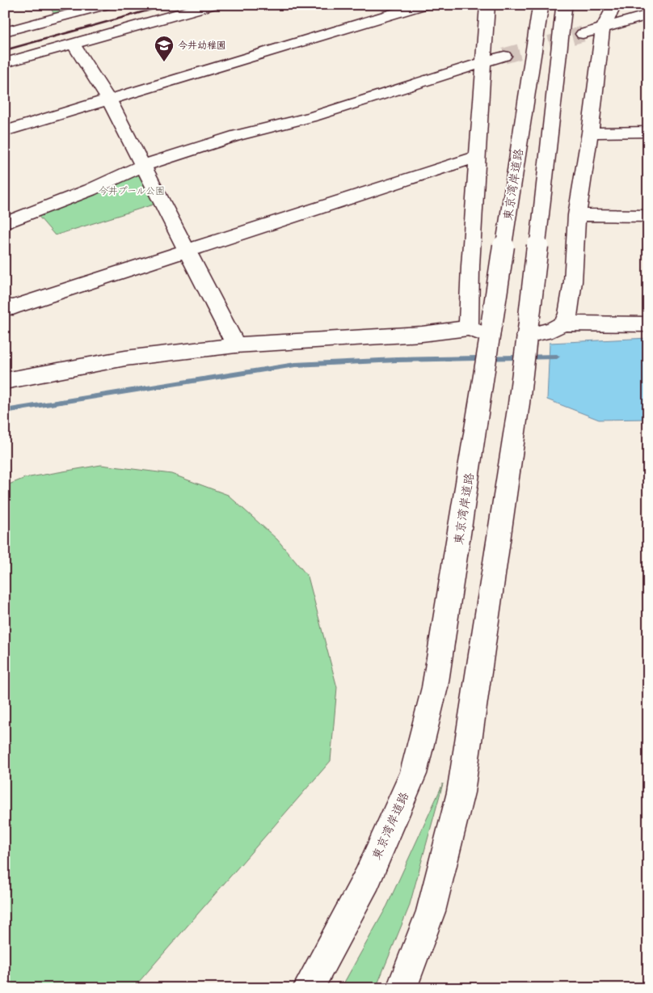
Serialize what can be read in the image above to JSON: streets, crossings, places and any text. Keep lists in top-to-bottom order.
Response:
{
  "streets": {
    "main road": ["東京湾岸道路"]
  },
  "parks": ["今井プール公園"],
  "places": {
    "school or university": ["今井幼稚園"]
  }
}
